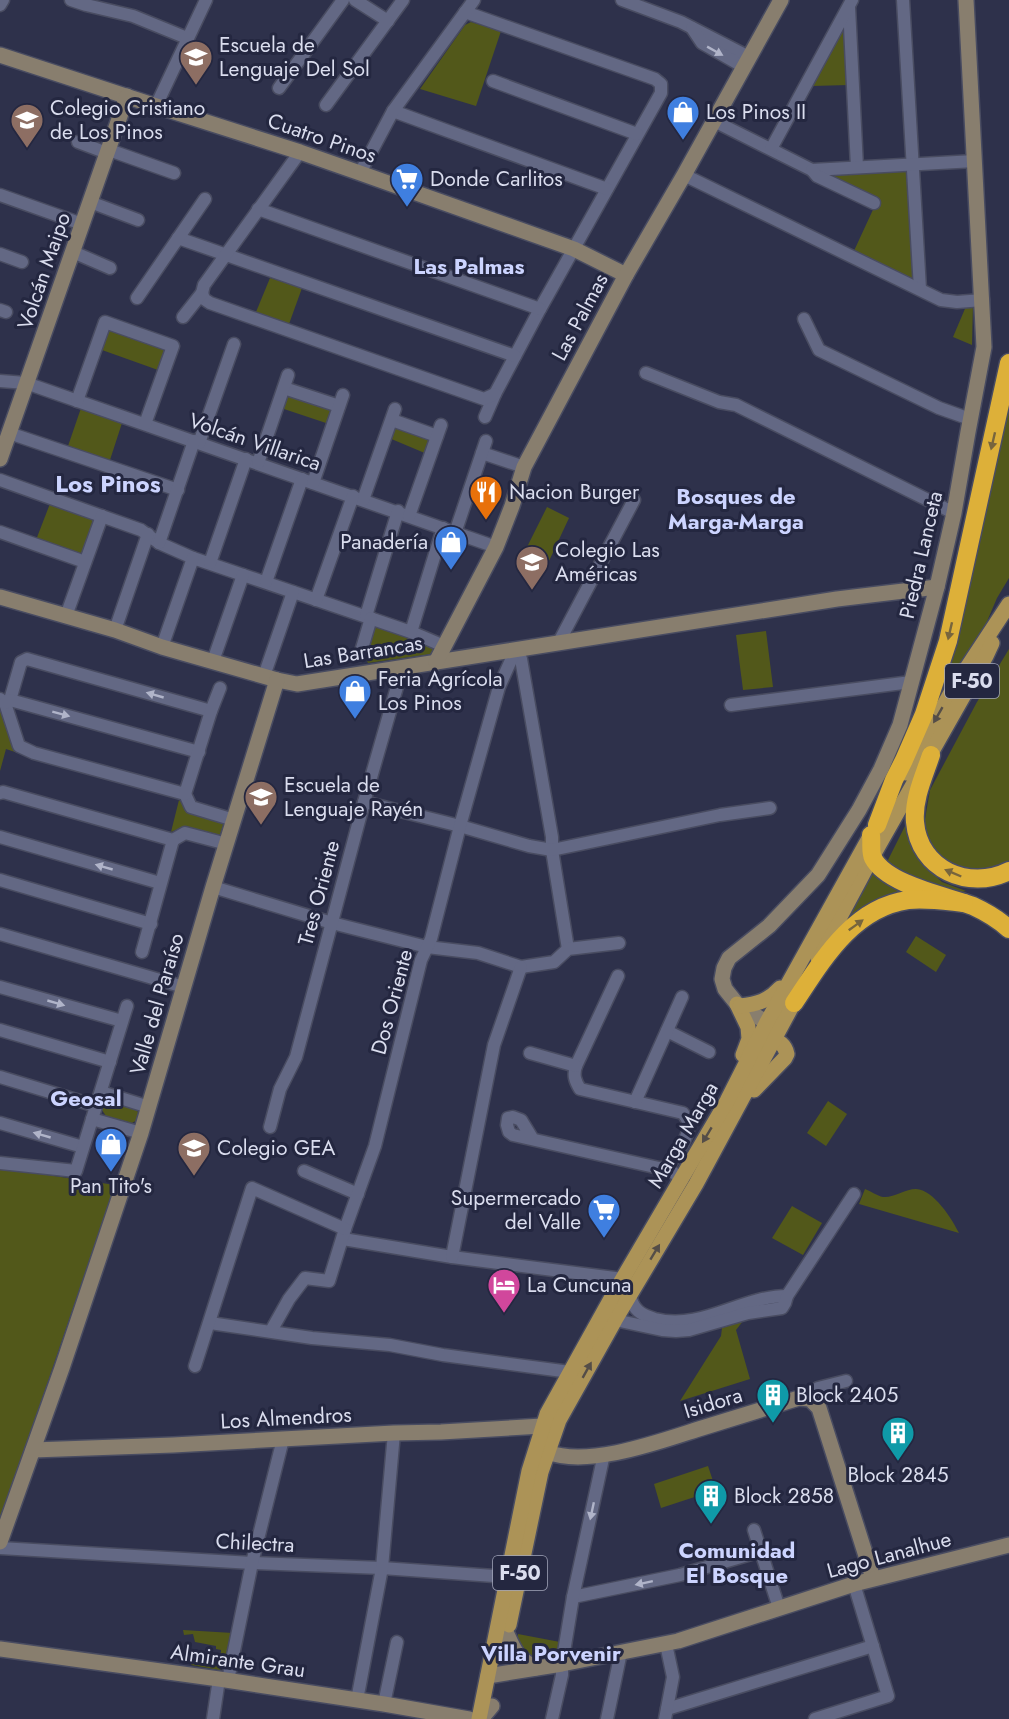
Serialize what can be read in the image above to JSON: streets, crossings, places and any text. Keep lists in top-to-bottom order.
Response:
{
  "streets": {
    "main road": ["F-50", "Marga Marga"],
    "street": [
      "Cuatro Pinos",
      "Volcán Maipo",
      "Las Palmas",
      "Volcán Villarica",
      "Piedra Lanceta",
      "Las Barrancas",
      "Tres Oriente",
      "Dos Oriente",
      "Valle del Paraíso",
      "Isidora",
      "Los Almendros",
      "Chilectra",
      "Lago Lanalhue",
      "Almirante Grau"
    ]
  },
  "crossings": [
    ["Cuatro Pinos", "Volcán Maipo"],
    ["Cuatro Pinos", "Las Palmas"],
    ["Volcán Maipo", "Volcán Villarica"],
    ["Las Palmas", "Volcán Villarica"],
    ["Las Palmas", "Las Barrancas"],
    ["Piedra Lanceta", "Las Barrancas"],
    ["Piedra Lanceta", "Marga Marga"],
    ["Las Barrancas", "Tres Oriente"],
    ["Las Barrancas", "Dos Oriente"],
    ["Las Barrancas", "Valle del Paraíso"],
    ["Valle del Paraíso", "Los Almendros"],
    ["Marga Marga", "Isidora"],
    ["Marga Marga", "Los Almendros"],
    ["Marga Marga", "Chilectra"],
    ["Marga Marga", "Lago Lanalhue"]
  ],
  "districts": [
    "Las Palmas",
    "Los Pinos",
    "Bosques de Marga-Marga",
    "Geosal",
    "Comunidad El Bosque",
    "Villa Porvenir"
  ],
  "places": {
    "school or university": [
      "Escuela de Lenguaje Del Sol",
      "Colegio Cristiano de Los Pinos",
      "Colegio Las Américas",
      "Escuela de Lenguaje Rayén",
      "Colegio GEA"
    ],
    "shop": [
      "Los Pinos II",
      "Panadería",
      "Feria Agrícola Los Pinos",
      "Pan Tito's"
    ],
    "supermarket": ["Donde Carlitos", "Supermercado del Valle"],
    "restaurant": ["Nacion Burger"],
    "hotel": ["La Cuncuna"],
    "building": ["Block 2405", "Block 2845", "Block 2858"]
  }
}
